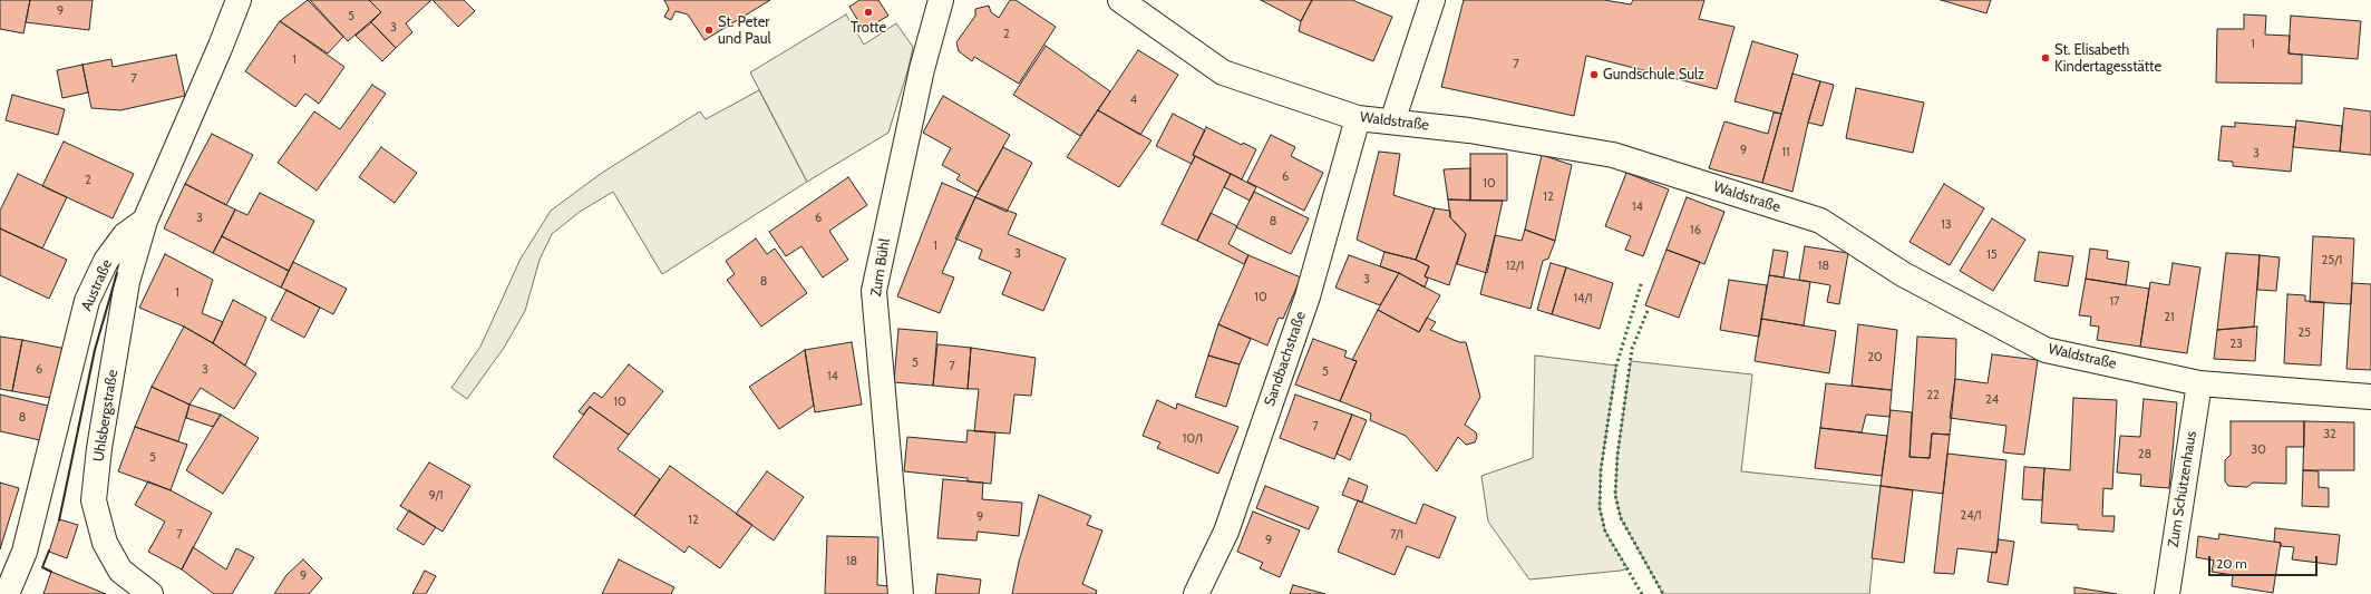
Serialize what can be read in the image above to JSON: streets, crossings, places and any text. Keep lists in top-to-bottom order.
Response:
{
  "streets": {
    "street": [
      "Waldstraße",
      "Zum Bühl",
      "Austraße",
      "Sandbachstraße",
      "Uhlsbergstraße",
      "Zum Schützenhaus"
    ]
  },
  "crossings": [
    ["Waldstraße", "Sandbachstraße"],
    ["Waldstraße", "Zum Schützenhaus"],
    ["Austraße", "Uhlsbergstraße"]
  ],
  "places": [
    "Trotte",
    "St. Peter und Paul",
    "St. Elisabeth Kindertagesstätte",
    "Gundschule Sulz"
  ],
  "house_numbers": [
    "9",
    "5",
    "3",
    "2",
    "1",
    "1",
    "7",
    "7",
    "4",
    "9",
    "11",
    "3",
    "6",
    "2",
    "10",
    "12",
    "14",
    "3",
    "6",
    "8",
    "13",
    "16",
    "1",
    "3",
    "15",
    "25/1",
    "12/1",
    "18",
    "3",
    "8",
    "1",
    "10",
    "14/1",
    "17",
    "21",
    "25",
    "23",
    "20",
    "5",
    "7",
    "6",
    "3",
    "5",
    "14",
    "22",
    "24",
    "10",
    "8",
    "7",
    "32",
    "10/1",
    "30",
    "28",
    "5",
    "9/1",
    "24/1",
    "9",
    "12",
    "7",
    "7/1",
    "9",
    "18",
    "9"
  ],
  "scale_bar": "20 m"
}
